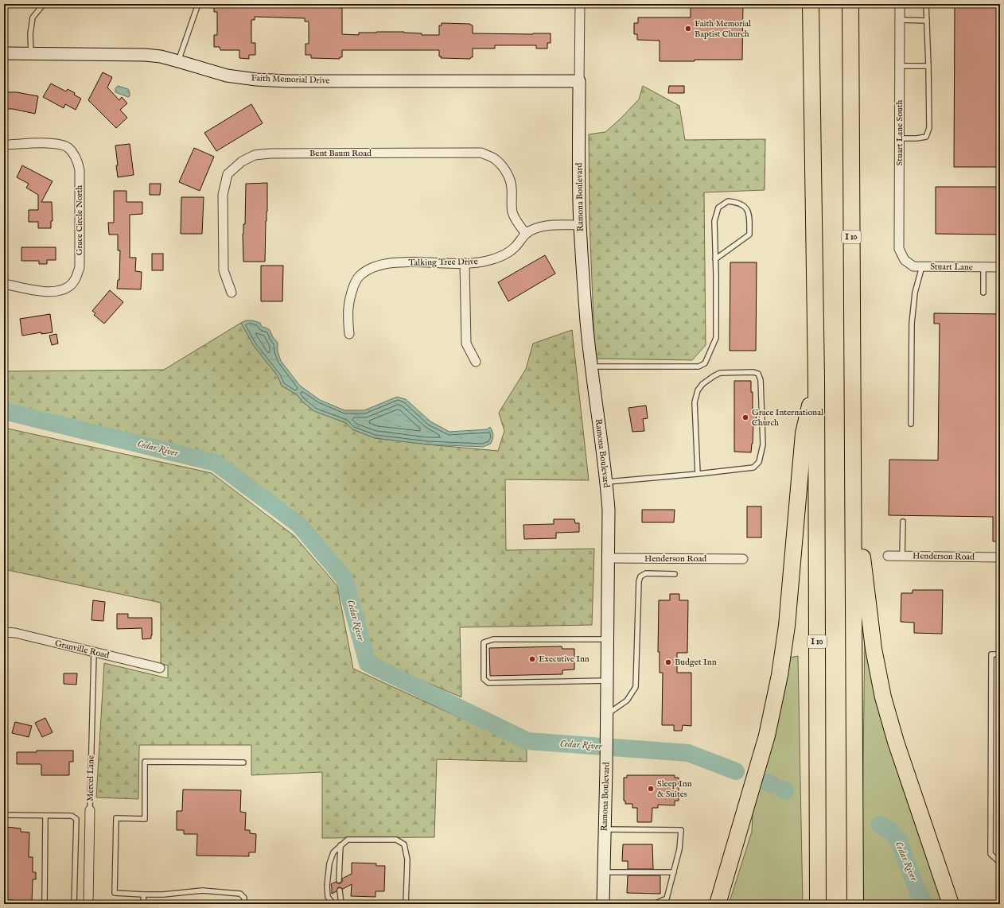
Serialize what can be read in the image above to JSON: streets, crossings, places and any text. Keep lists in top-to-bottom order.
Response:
{
  "streets": {
    "highway": ["I 10"],
    "street": [
      "Faith Memorial Drive",
      "Stuart Lane South",
      "Bent Baum Road",
      "Ramona Boulevard",
      "Grace Circle North",
      "Talking Tree Drive",
      "Stuart Lane",
      "Henderson Road",
      "Granville Road",
      "Mercel Lane"
    ]
  },
  "crossings": [
    ["Faith Memorial Drive", "Ramona Boulevard"],
    ["Stuart Lane South", "Stuart Lane"],
    ["Bent Baum Road", "Talking Tree Drive"],
    ["Ramona Boulevard", "Talking Tree Drive"],
    ["Ramona Boulevard", "Henderson Road"],
    ["Granville Road", "Mercel Lane"]
  ],
  "water": ["Cedar River"],
  "places": [
    "Faith Memorial Baptist Church",
    "Grace International Church",
    "Executive Inn",
    "Budget Inn",
    "Sleep Inn & Suites"
  ]
}
